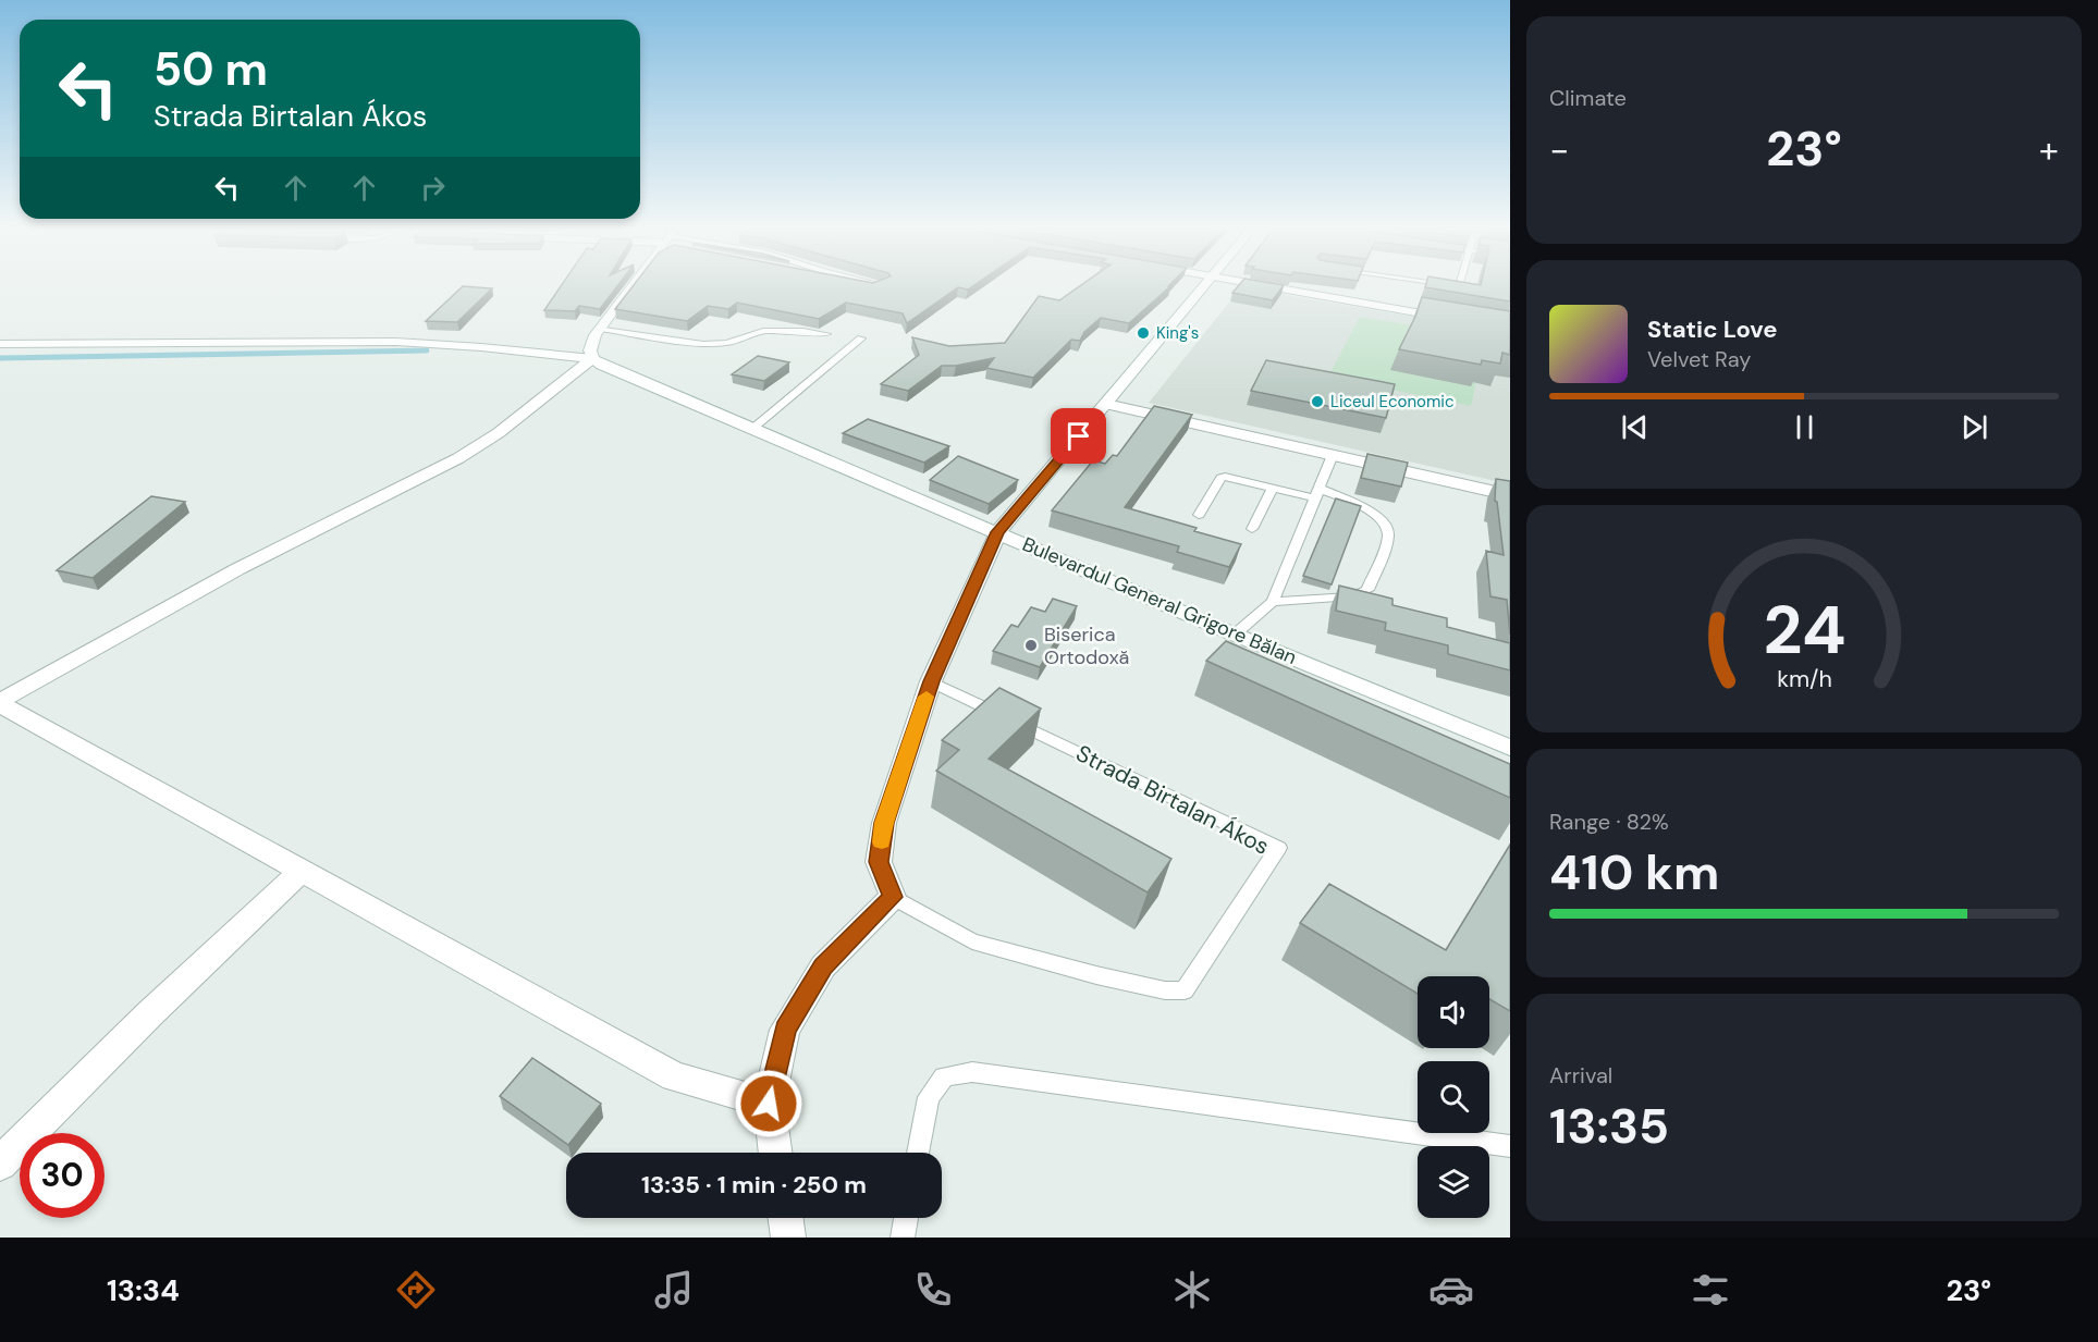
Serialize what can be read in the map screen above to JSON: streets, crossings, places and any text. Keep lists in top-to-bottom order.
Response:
{
  "streets": {
    "street": ["Bulevardul General Grigore Bălan"],
    "lane": ["Strada Birtalan Ákos"]
  },
  "places": ["King's", "Liceul Economic", "Biserica Ortodoxă"],
  "page": {
    "tile": [
      "Climate",
      ["Range · 82%", "410 km"],
      ["Arrival", "13:35"]
    ],
    "turn": ["50 m", "Strada Birtalan Ákos"],
    "heat": ["−", "23°", "+"],
    "song": ["Static Love", "Velvet Ray"],
    "limit": "30",
    "trip": "13:35 · 1 min · 250 m",
    "tabs": ["13:34", "23°"],
    "gauge": ["24", "km/h"]
  }
}
